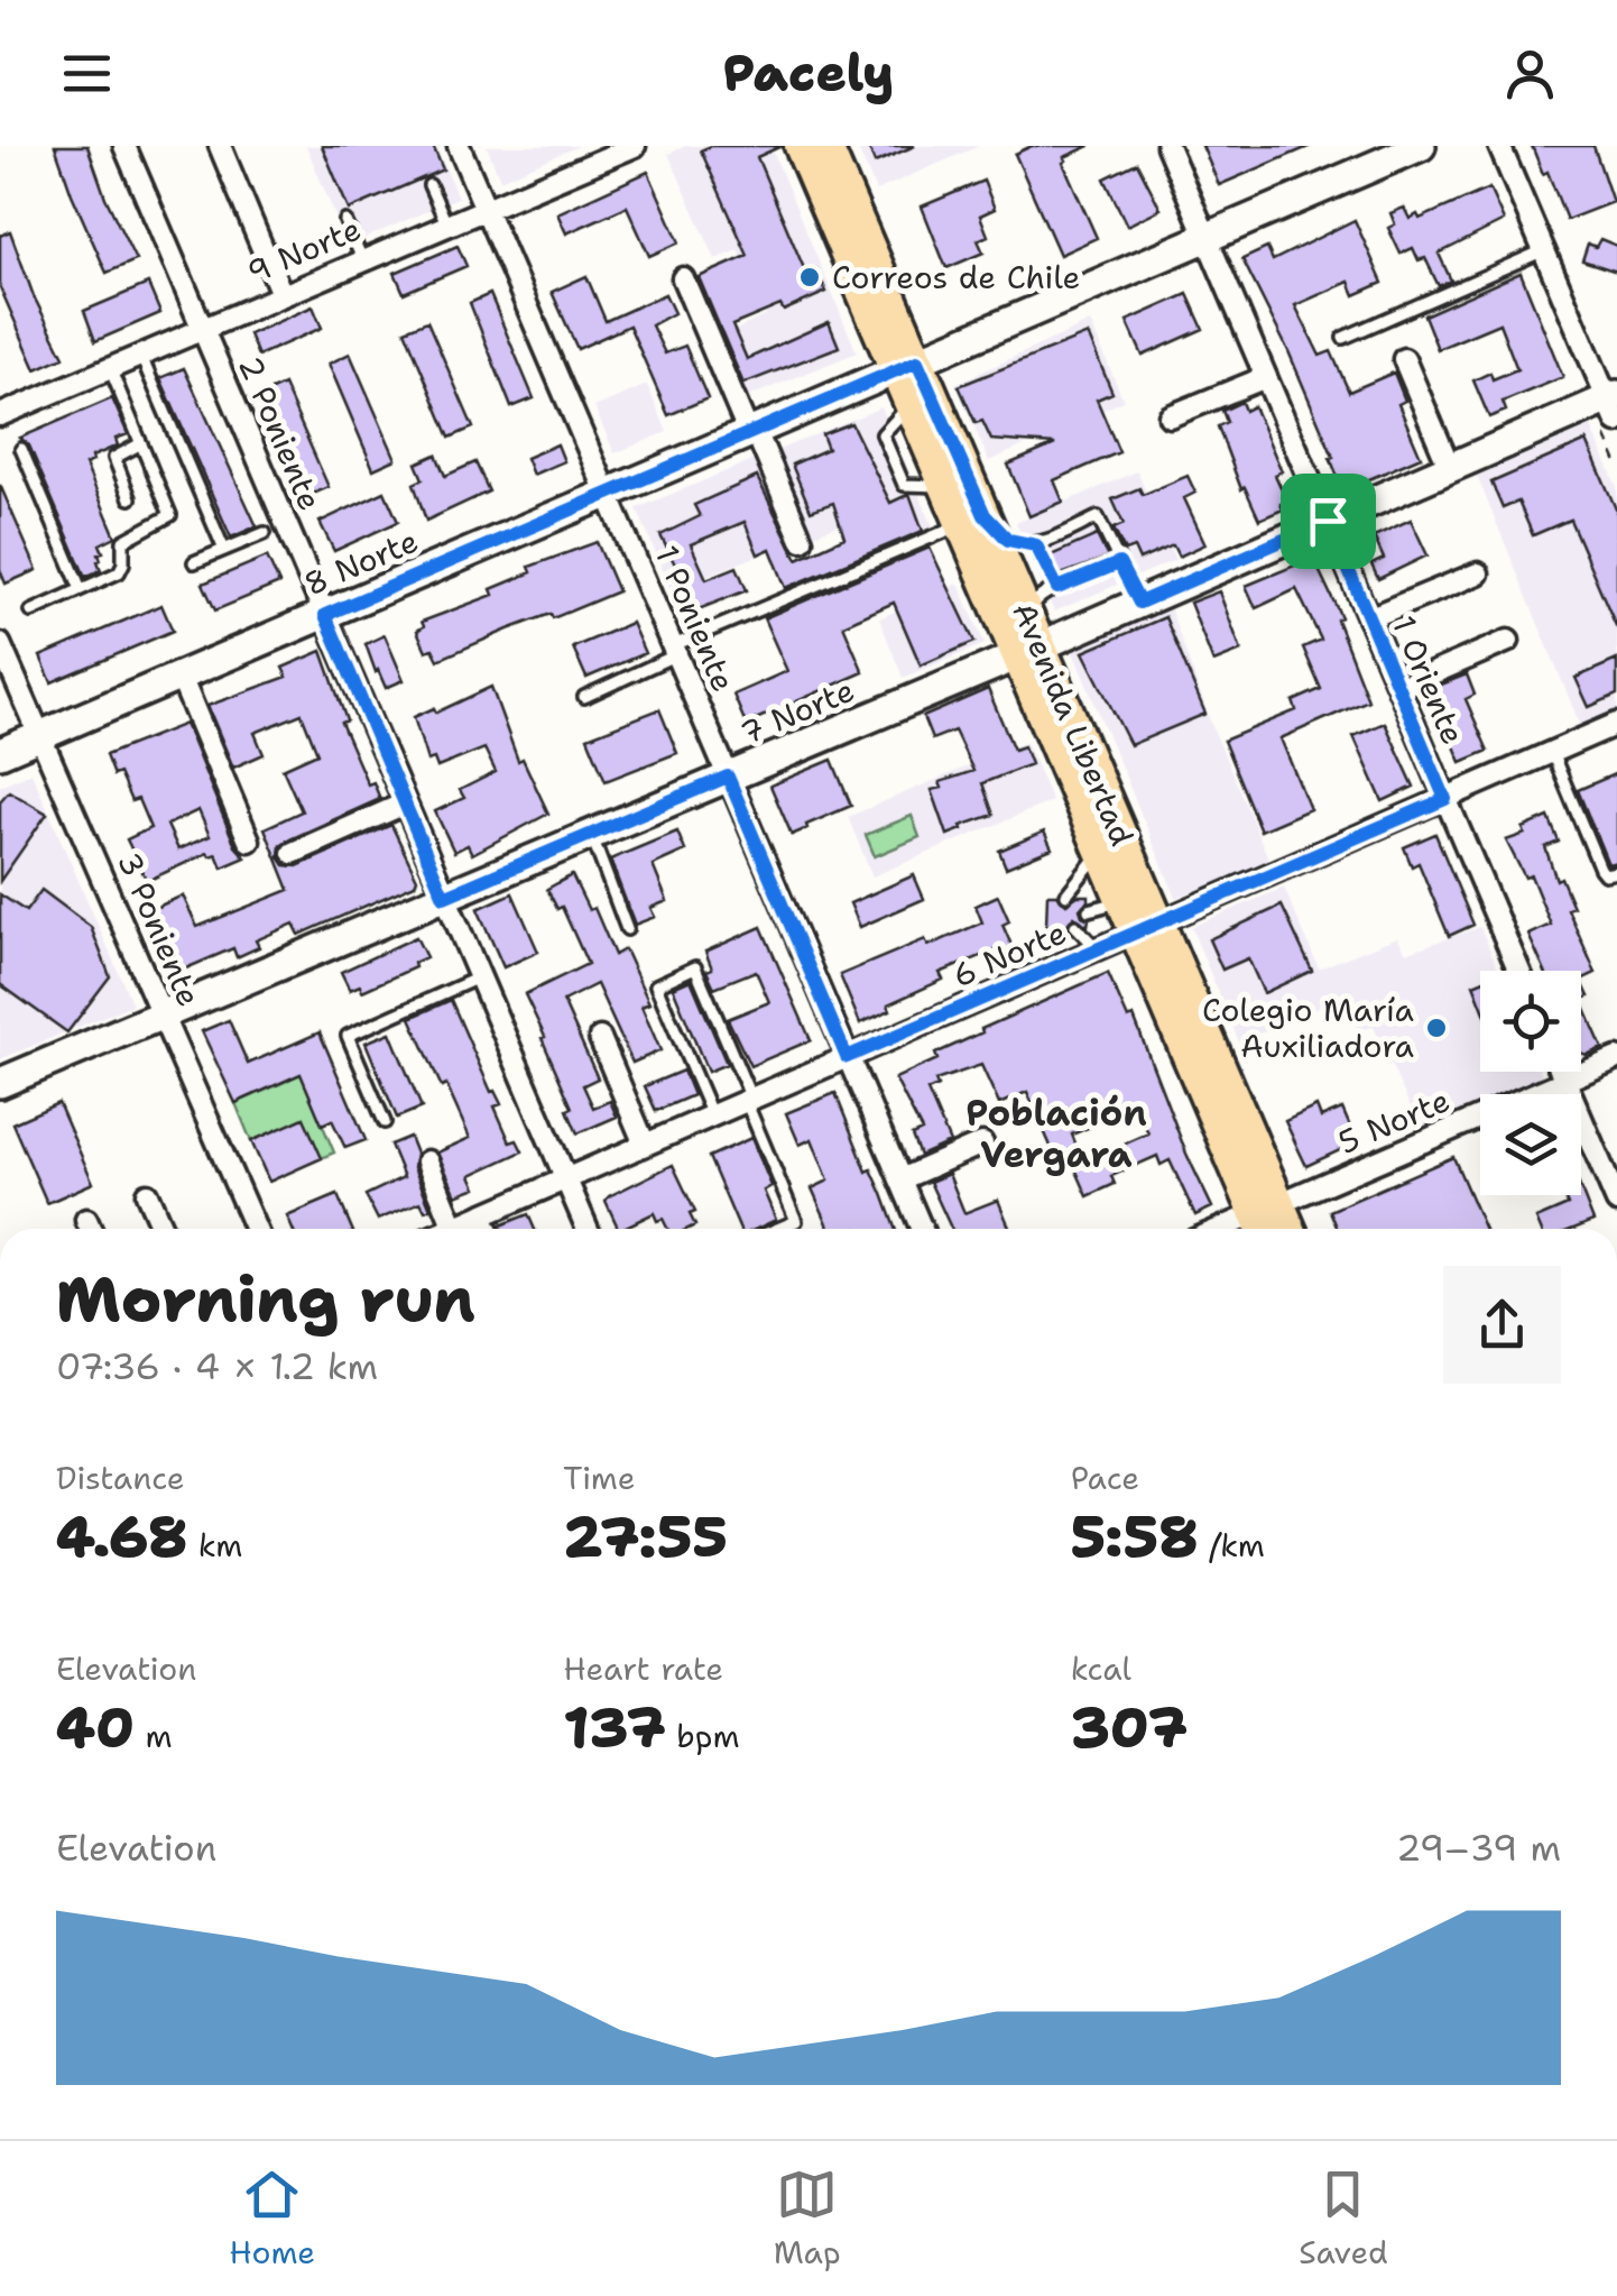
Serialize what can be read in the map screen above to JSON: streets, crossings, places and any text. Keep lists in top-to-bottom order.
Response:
{
  "streets": {
    "main road": ["Avenida Libertad"],
    "street": [
      "9 Norte",
      "2 Poniente",
      "8 Norte",
      "1 Poniente",
      "1 Oriente",
      "7 Norte",
      "3 Poniente",
      "6 Norte",
      "5 Norte"
    ]
  },
  "crossings": [
    ["9 Norte", "2 Poniente"],
    ["9 Norte", "1 Poniente"],
    ["2 Poniente", "8 Norte"],
    ["2 Poniente", "7 Norte"],
    ["2 Poniente", "6 Norte"],
    ["8 Norte", "1 Poniente"],
    ["8 Norte", "1 Oriente"],
    ["8 Norte", "Avenida Libertad"],
    ["8 Norte", "3 Poniente"],
    ["1 Poniente", "7 Norte"],
    ["1 Poniente", "6 Norte"],
    ["1 Oriente", "7 Norte"],
    ["1 Oriente", "6 Norte"],
    ["7 Norte", "Avenida Libertad"],
    ["7 Norte", "3 Poniente"],
    ["Avenida Libertad", "6 Norte"],
    ["Avenida Libertad", "5 Norte"]
  ],
  "districts": ["Población Vergara"],
  "places": ["Correos de Chile", "Colegio María Auxiliadora"],
  "page": {
    "header": "Pacely",
    "heading": ["Morning run", "07:36 · 4 × 1.2 km"],
    "stats": [
      ["Distance", "4.68 km"],
      ["Time", "27:55"],
      ["Pace", "5:58 /km"],
      ["Elevation", "40 m"],
      ["Heart rate", "137 bpm"],
      ["kcal", "307"]
    ],
    "chart": ["Elevation", "29–39 m"],
    "tabs": ["Home", "Map", "Saved"]
  }
}
